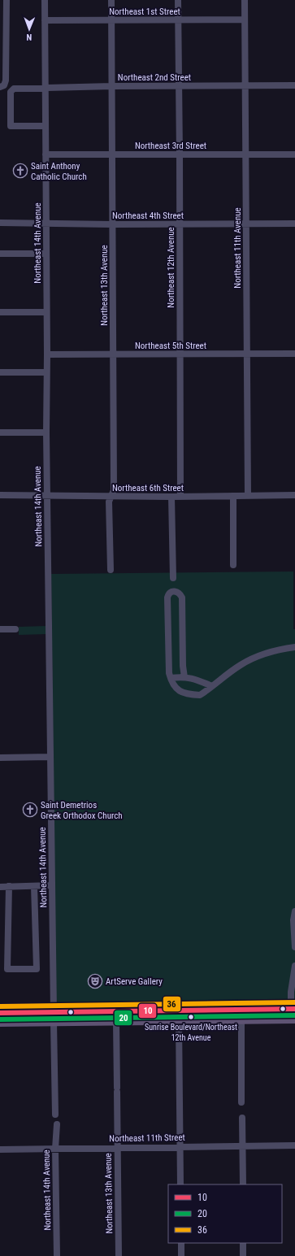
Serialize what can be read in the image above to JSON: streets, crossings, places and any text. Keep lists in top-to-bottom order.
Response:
{
  "streets": {
    "street": [
      "Northeast 1st Street",
      "Northeast 2nd Street",
      "Northeast 3rd Street",
      "Northeast 4th Street",
      "Northeast 14th Avenue",
      "Northeast 11th Avenue",
      "Northeast 12th Avenue",
      "Northeast 13th Avenue",
      "Northeast 5th Street",
      "Northeast 6th Street",
      "Northeast 11th Street"
    ]
  },
  "crossings": [
    ["Northeast 1st Street", "Northeast 14th Avenue"],
    ["Northeast 1st Street", "Northeast 11th Avenue"],
    ["Northeast 1st Street", "Northeast 12th Avenue"],
    ["Northeast 1st Street", "Northeast 13th Avenue"],
    ["Northeast 2nd Street", "Northeast 14th Avenue"],
    ["Northeast 2nd Street", "Northeast 11th Avenue"],
    ["Northeast 2nd Street", "Northeast 12th Avenue"],
    ["Northeast 2nd Street", "Northeast 13th Avenue"],
    ["Northeast 3rd Street", "Northeast 14th Avenue"],
    ["Northeast 3rd Street", "Northeast 11th Avenue"],
    ["Northeast 3rd Street", "Northeast 12th Avenue"],
    ["Northeast 3rd Street", "Northeast 13th Avenue"],
    ["Northeast 4th Street", "Northeast 14th Avenue"],
    ["Northeast 4th Street", "Northeast 11th Avenue"],
    ["Northeast 4th Street", "Northeast 12th Avenue"],
    ["Northeast 4th Street", "Northeast 13th Avenue"],
    ["Northeast 14th Avenue", "Northeast 5th Street"],
    ["Northeast 14th Avenue", "Northeast 6th Street"],
    ["Northeast 14th Avenue", "Northeast 11th Street"],
    ["Northeast 11th Avenue", "Northeast 5th Street"],
    ["Northeast 11th Avenue", "Northeast 6th Street"],
    ["Northeast 12th Avenue", "Northeast 5th Street"],
    ["Northeast 12th Avenue", "Northeast 6th Street"],
    ["Northeast 13th Avenue", "Northeast 5th Street"],
    ["Northeast 13th Avenue", "Northeast 6th Street"],
    ["Northeast 13th Avenue", "Northeast 11th Street"]
  ],
  "places": {
    "church": ["Saint Anthony Catholic Church", "Saint Demetrios Greek Orthodox Church"],
    "theatre": ["ArtServe Gallery"],
    "other": ["Sunrise Boulevard/Northeast 12th Avenue"]
  },
  "lines": ["transit line 36", "transit line 10", "transit line 20"],
  "legend": ["10", "20", "36"],
  "north": "bottom"
}
